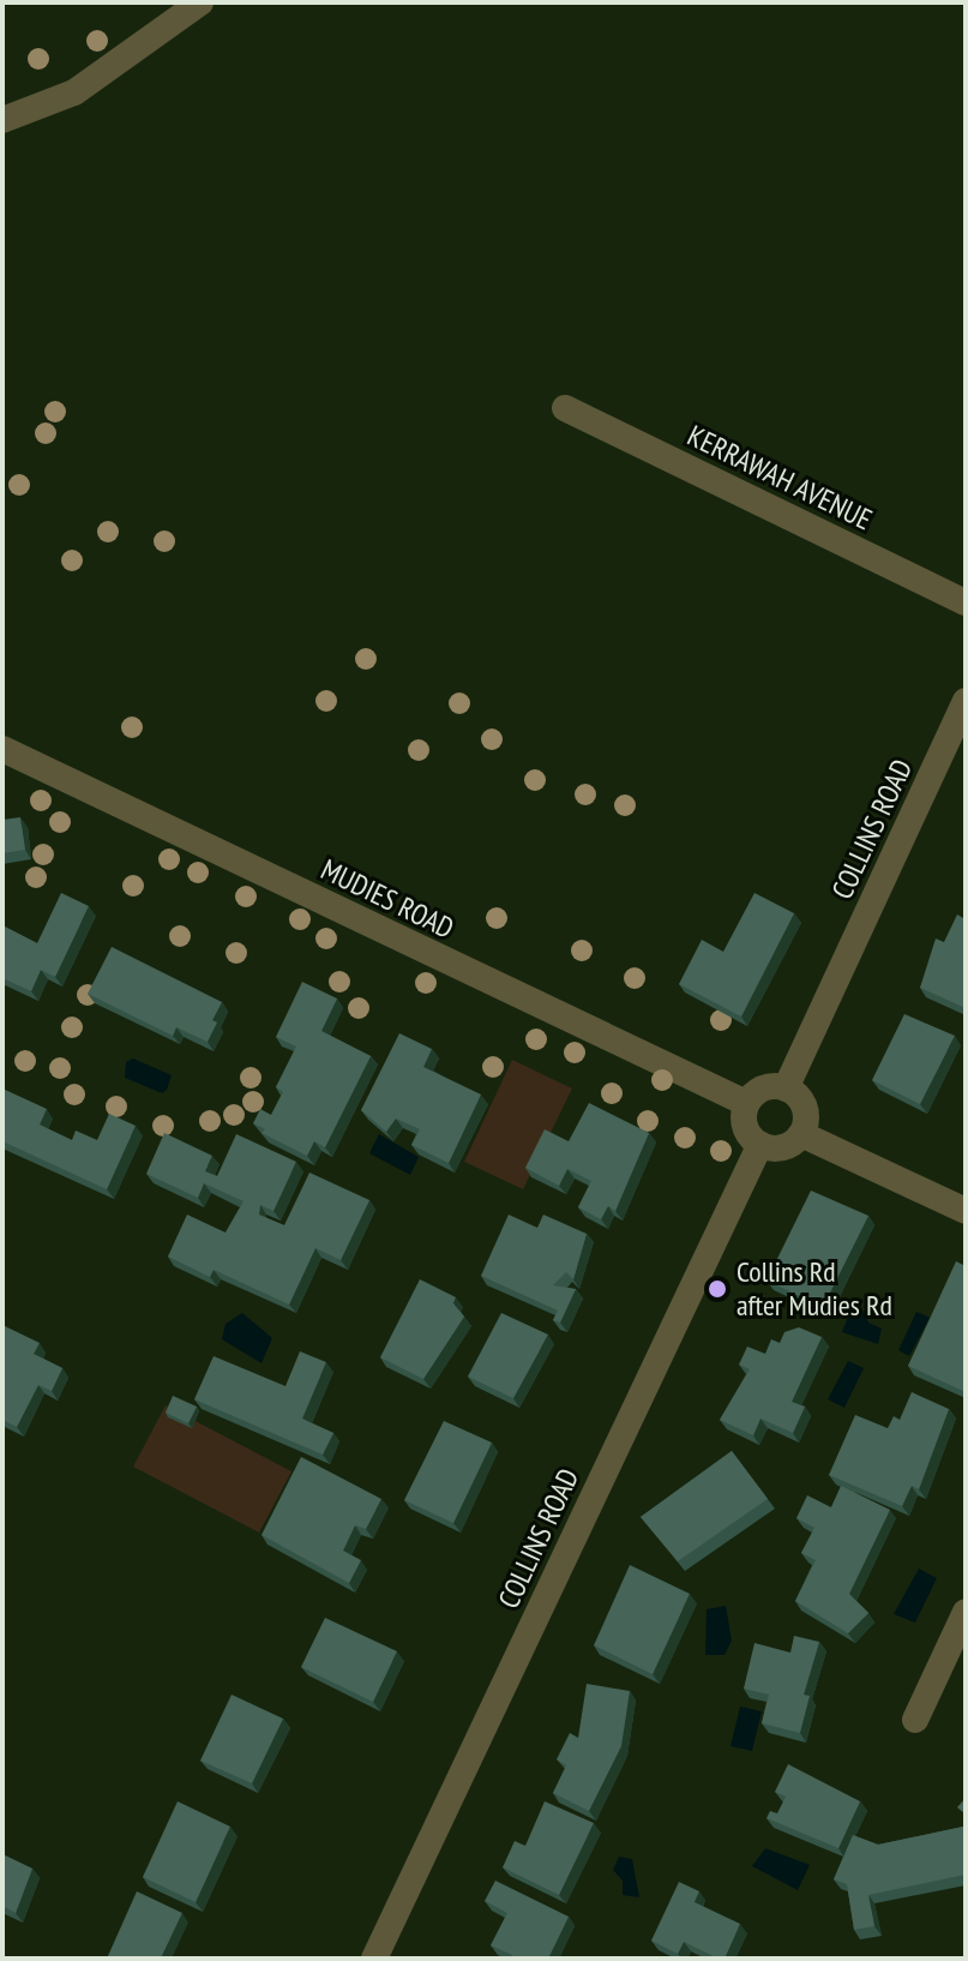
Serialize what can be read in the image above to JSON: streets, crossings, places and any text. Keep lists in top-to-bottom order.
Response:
{
  "streets": {
    "street": ["KERRAWAH AVENUE", "COLLINS ROAD", "MUDIES ROAD"]
  },
  "crossings": [
    ["COLLINS ROAD", "MUDIES ROAD"]
  ],
  "places": ["Collins Rd after Mudies Rd"]
}
